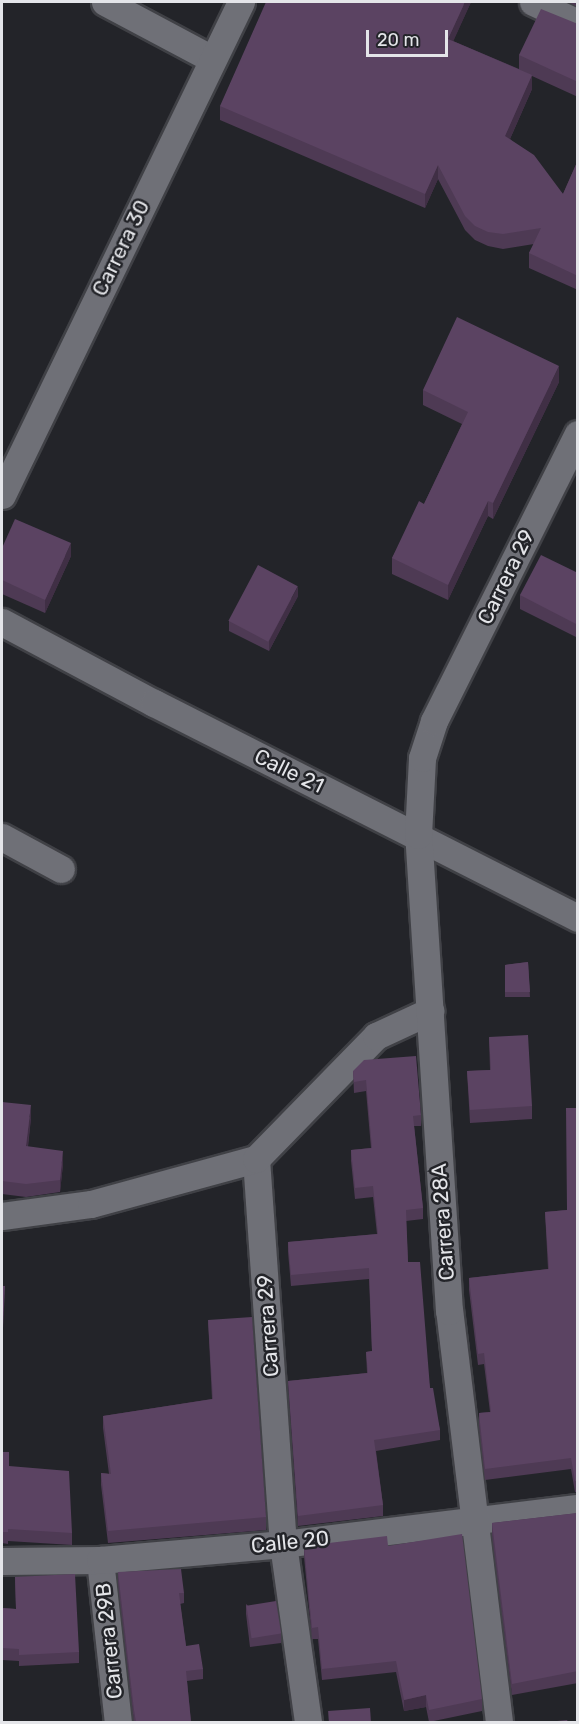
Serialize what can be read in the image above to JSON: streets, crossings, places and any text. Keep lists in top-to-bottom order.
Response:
{
  "streets": {
    "street": [
      "Carrera 30",
      "Carrera 29",
      "Calle 21",
      "Carrera 28A",
      "Calle 20",
      "Carrera 29B"
    ]
  },
  "crossings": [
    ["Carrera 29", "Carrera 28A"],
    ["Carrera 29", "Calle 20"],
    ["Calle 21", "Carrera 28A"],
    ["Carrera 28A", "Calle 20"],
    ["Calle 20", "Carrera 29B"]
  ],
  "scale_bar": "20 m"
}
